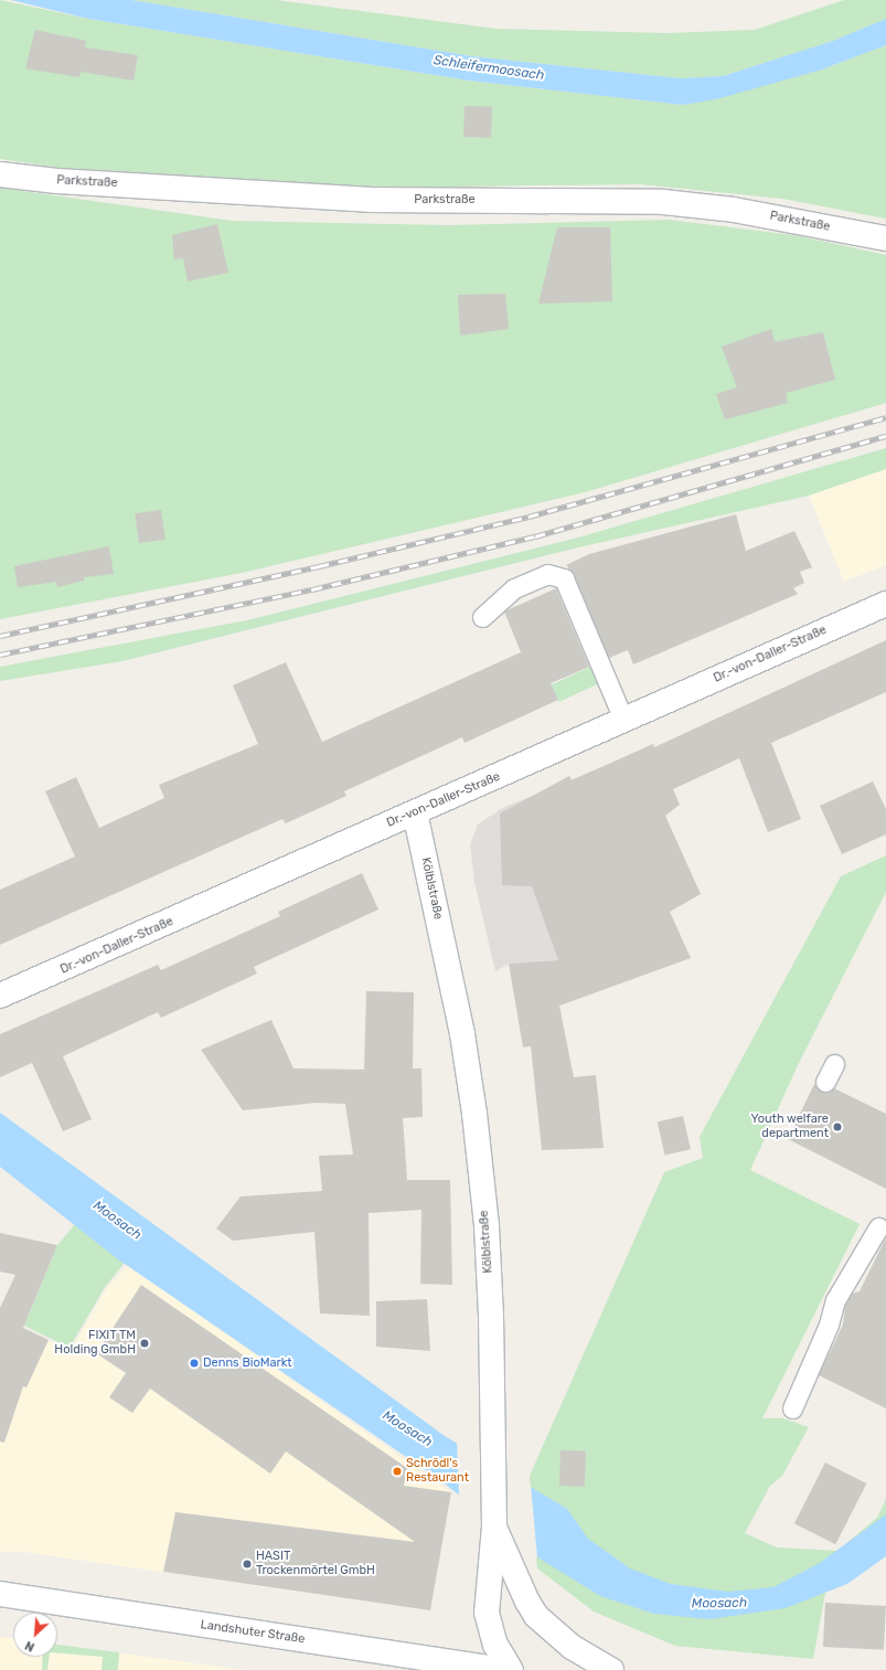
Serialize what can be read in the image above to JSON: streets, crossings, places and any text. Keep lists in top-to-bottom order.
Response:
{
  "streets": {
    "main road": [
      "Parkstraße",
      "Dr.-von-Daller-Straße",
      "Kölblstraße",
      "Landshuter Straße"
    ]
  },
  "crossings": [
    ["Dr.-von-Daller-Straße", "Kölblstraße"]
  ],
  "water": ["Schleifermoosach", "Moosach"],
  "places": [
    "Youth welfare department",
    "FIXIT TM Holding GmbH",
    "Denns BioMarkt",
    "Schrödl's Restaurant",
    "HASIT Trockenmörtel GmbH"
  ],
  "north": "bottom left"
}
